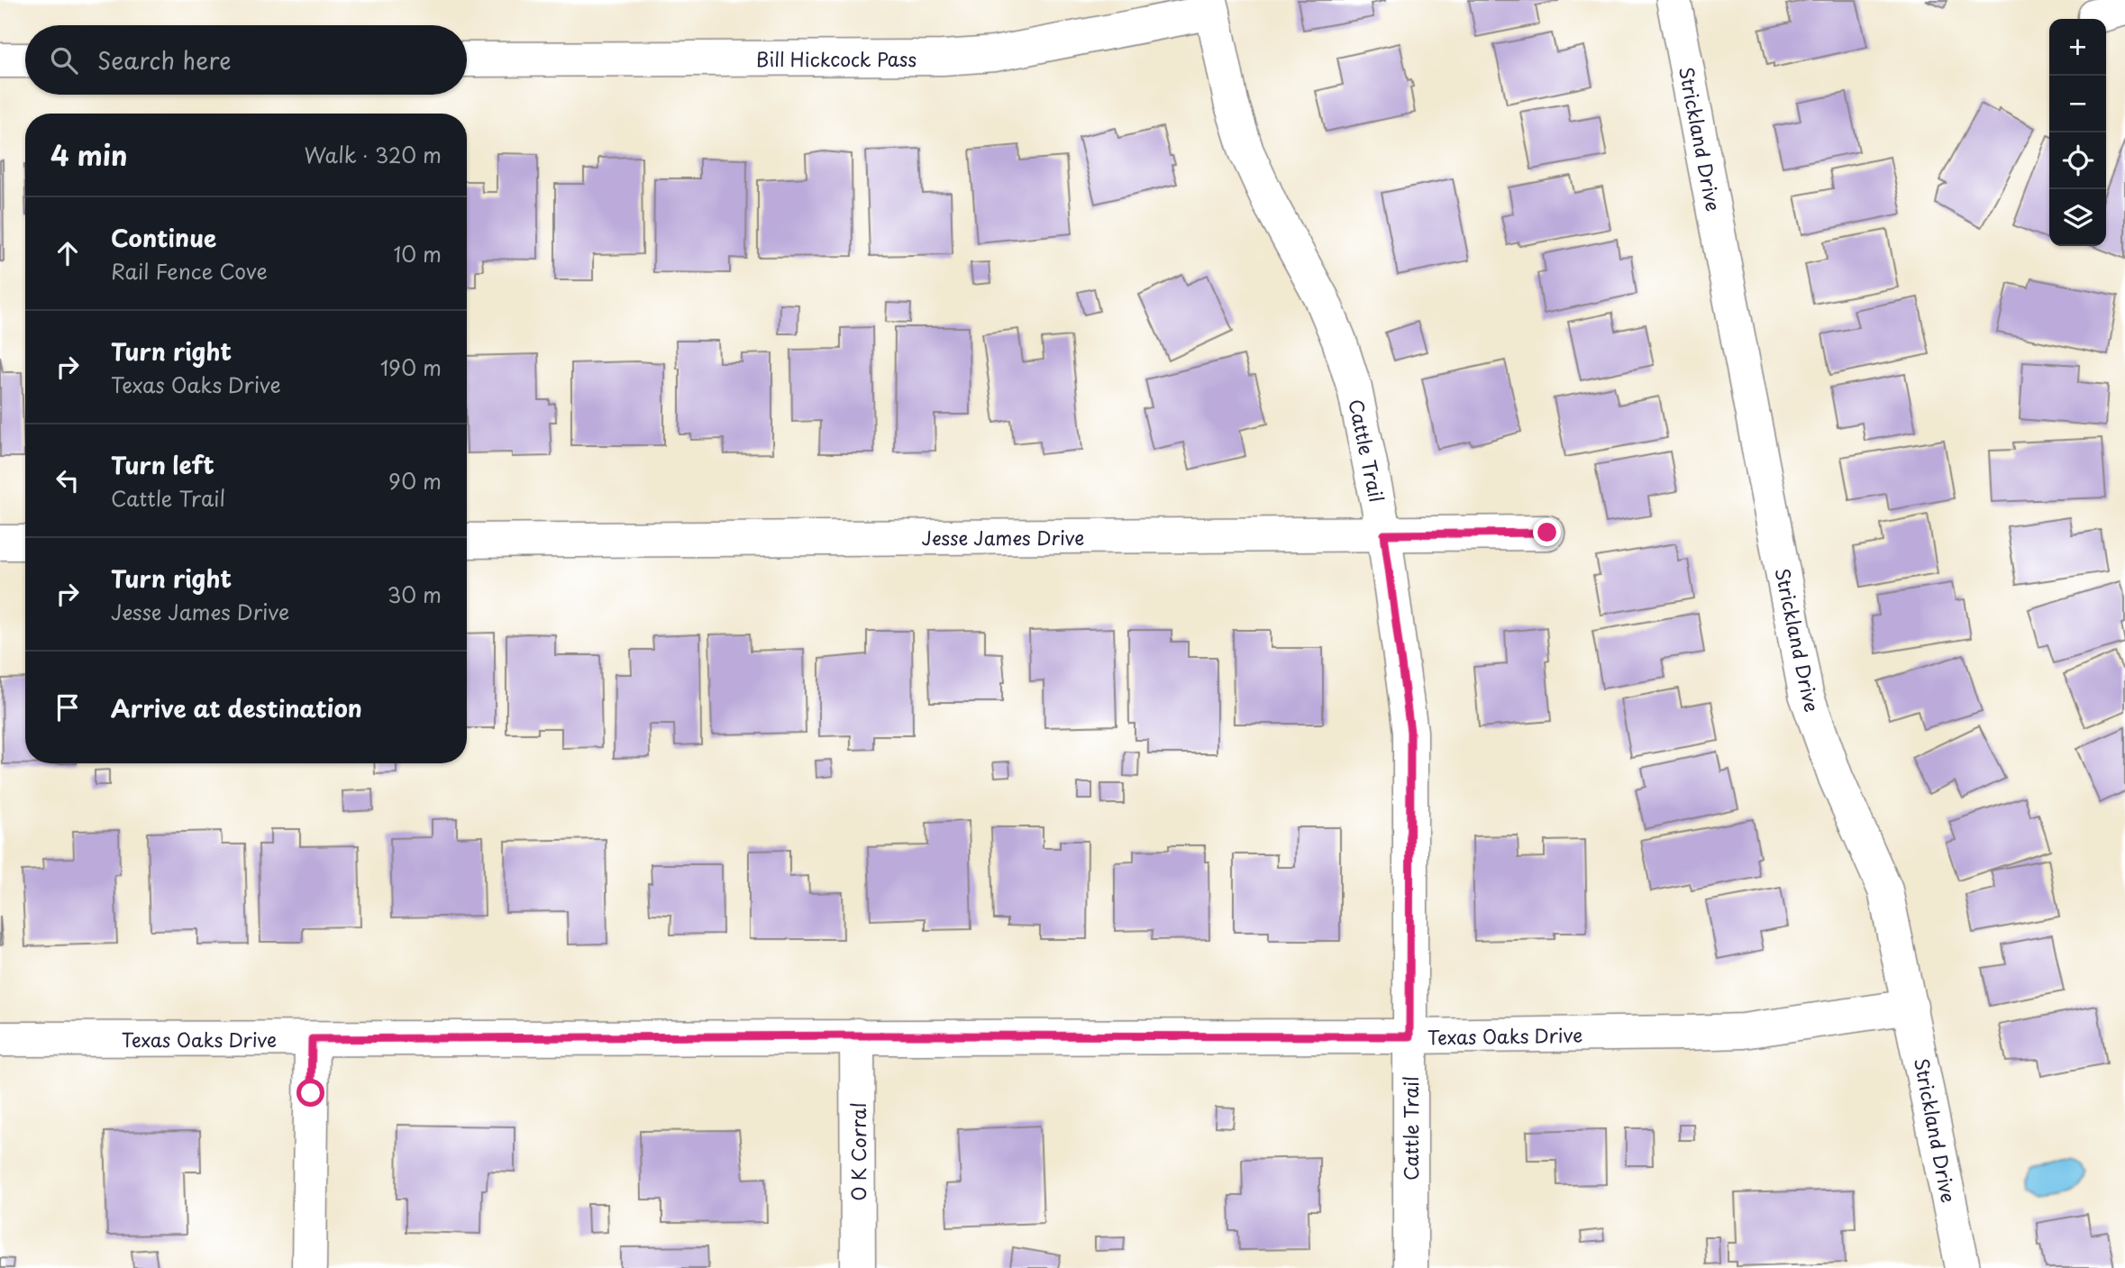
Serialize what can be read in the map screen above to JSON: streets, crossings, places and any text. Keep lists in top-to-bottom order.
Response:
{
  "streets": {
    "street": [
      "Bill Hickcock Pass",
      "Strickland Drive",
      "Cattle Trail",
      "Jesse James Drive",
      "Texas Oaks Drive",
      "O K Corral"
    ]
  },
  "crossings": [
    ["Bill Hickcock Pass", "Cattle Trail"],
    ["Strickland Drive", "Texas Oaks Drive"],
    ["Cattle Trail", "Jesse James Drive"],
    ["Cattle Trail", "Texas Oaks Drive"],
    ["Texas Oaks Drive", "O K Corral"]
  ],
  "page": {
    "map_buttons": ["+", "−"],
    "search": "Search here",
    "heading": ["4 min", "Walk · 320 m"],
    "list": [
      ["Continue", "Rail Fence Cove", "10 m"],
      ["Turn right", "Texas Oaks Drive", "190 m"],
      ["Turn left", "Cattle Trail", "90 m"],
      ["Turn right", "Jesse James Drive", "30 m"],
      "Arrive at destination"
    ]
  }
}
